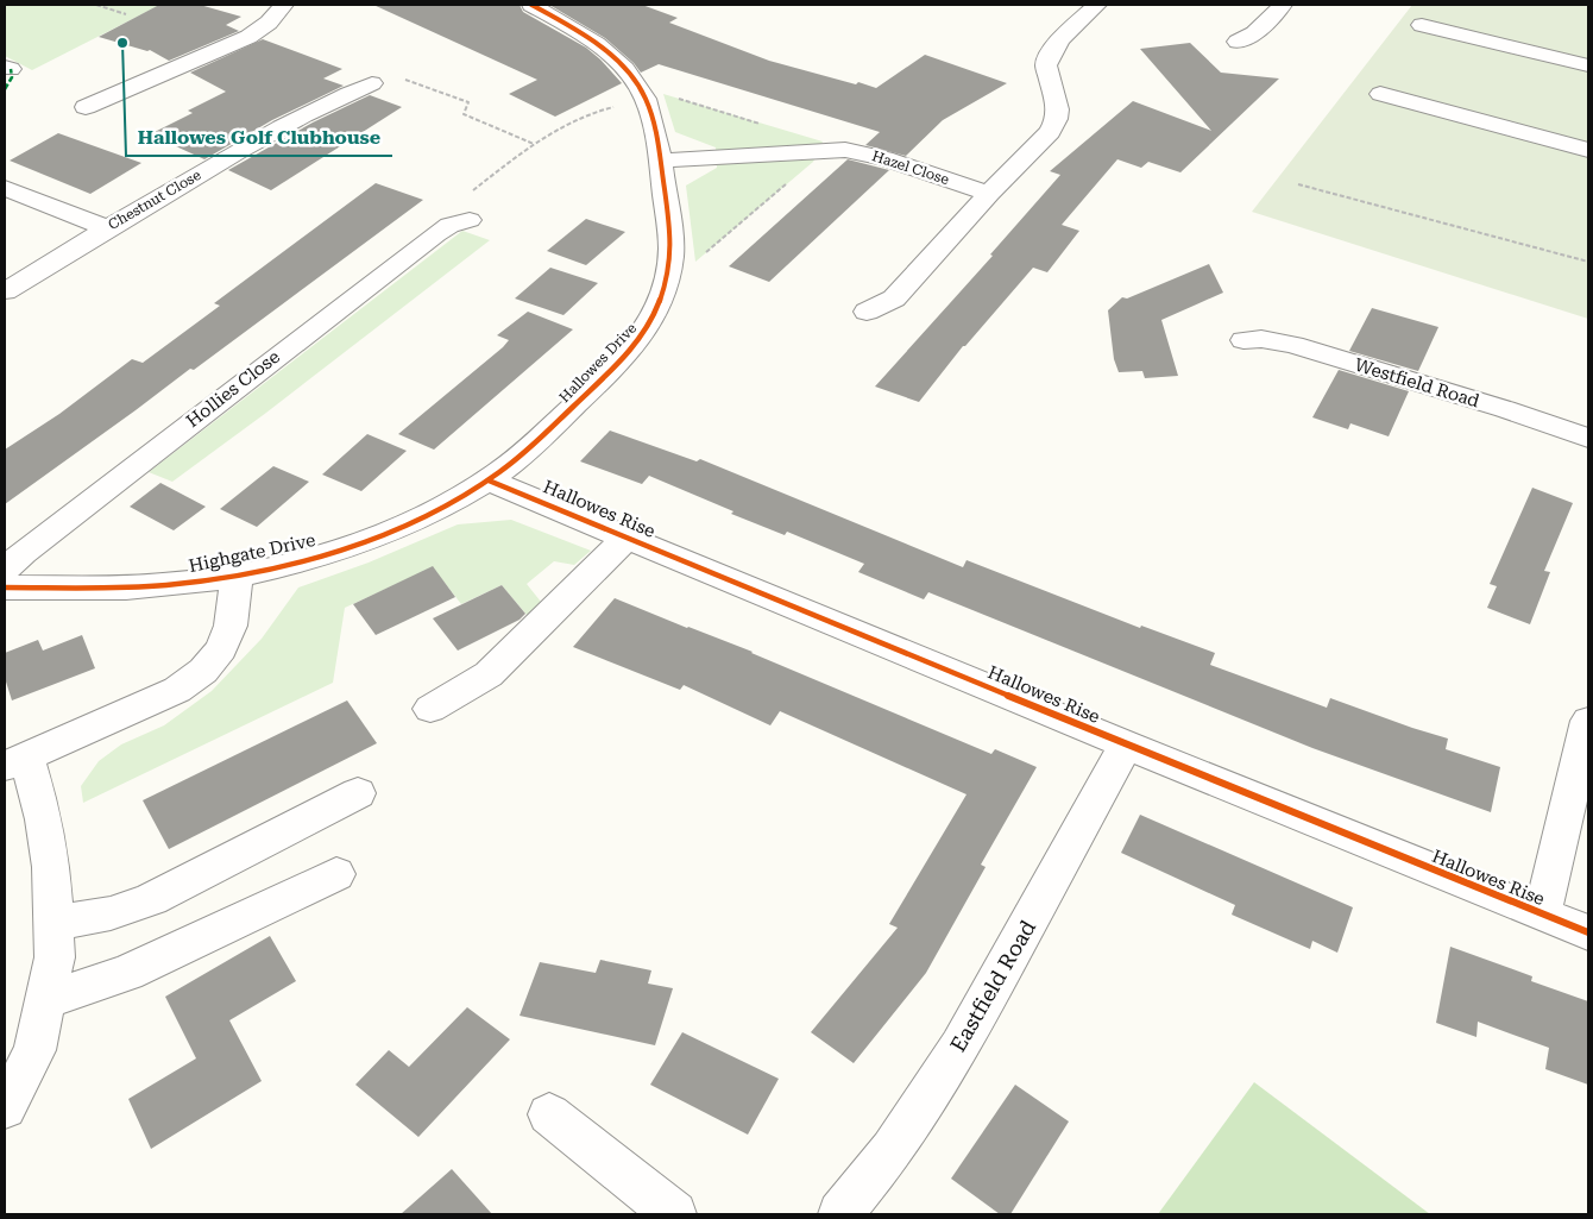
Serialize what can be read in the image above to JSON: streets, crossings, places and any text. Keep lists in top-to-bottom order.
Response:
{
  "streets": {
    "street": [
      "Hazel Close",
      "Chestnut Close",
      "Hallowes Drive",
      "Westfield Road",
      "Hollies Close",
      "Hallowes Rise",
      "Highgate Drive",
      "Eastfield Road"
    ]
  },
  "crossings": [
    ["Hazel Close", "Hallowes Drive"],
    ["Hallowes Drive", "Hallowes Rise"],
    ["Hallowes Drive", "Highgate Drive"],
    ["Hallowes Rise", "Highgate Drive"],
    ["Hallowes Rise", "Eastfield Road"]
  ],
  "places": ["Hallowes Golf Clubhouse"]
}
